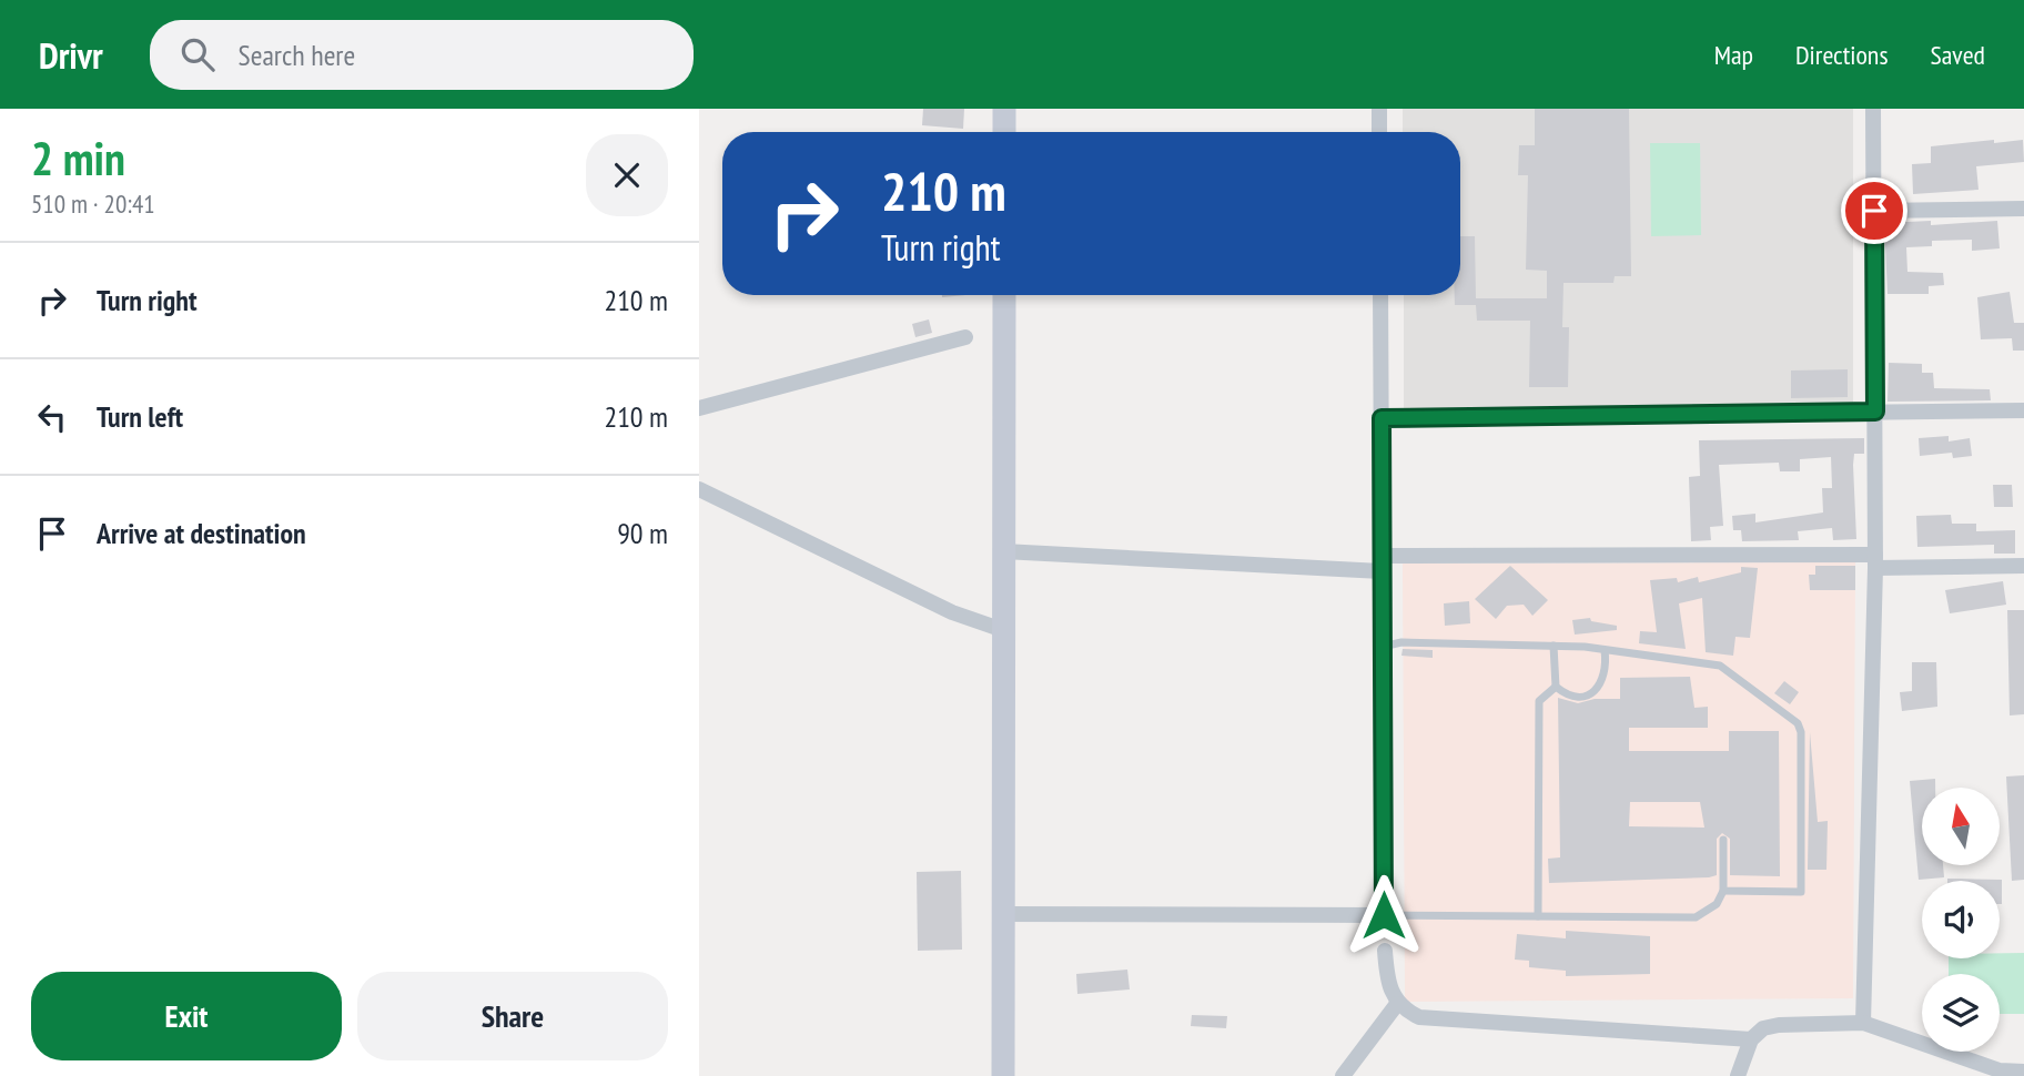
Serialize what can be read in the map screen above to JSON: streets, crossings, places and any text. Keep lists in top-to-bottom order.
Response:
{
  "north": "top",
  "page": {
    "header": "Drivr",
    "search": "Search here",
    "nav": ["Map", "Directions", "Saved"],
    "heading": ["2 min", "510 m · 20:41"],
    "turn": ["210 m", "Turn right"],
    "list": [
      {
        "name": "Turn right",
        "value": "210 m"
      },
      {
        "name": "Turn left",
        "value": "210 m"
      },
      {
        "name": "Arrive at destination",
        "value": "90 m"
      }
    ],
    "buttons": ["Exit", "Share"]
  }
}
